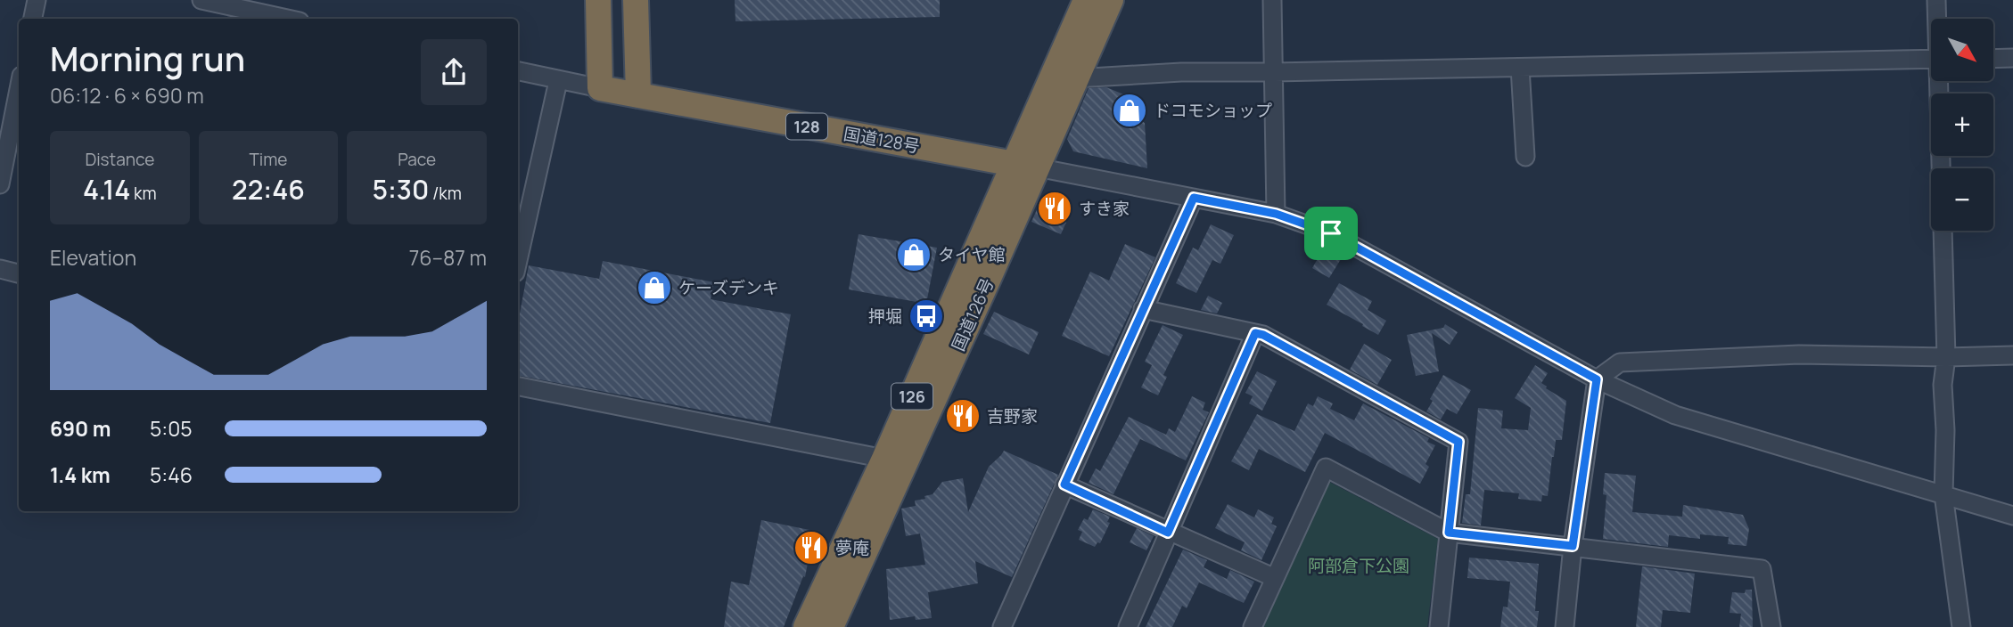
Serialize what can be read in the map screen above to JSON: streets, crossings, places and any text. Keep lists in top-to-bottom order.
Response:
{
  "streets": {
    "highway": [
      "128",
      "国道128号",
      "国道126号",
      "126"
    ]
  },
  "crossings": [
    ["国道128号", "国道126号"]
  ],
  "parks": ["阿部倉下公園"],
  "places": {
    "shop": ["ドコモショップ", "タイヤ館", "ケーズデンキ"],
    "restaurant": ["すき家", "吉野家", "夢庵"],
    "bus stop": ["押堀"]
  },
  "north": "bottom right",
  "page": {
    "map_buttons": ["+", "−"],
    "heading": ["Morning run", "06:12 · 6 × 690 m"],
    "stats": [
      ["Distance", "4.14 km"],
      ["Time", "22:46"],
      ["Pace", "5:30 /km"]
    ],
    "chart": ["Elevation", "76–87 m"],
    "list": [
      {
        "name": "690 m",
        "note": "5:05"
      },
      {
        "name": "1.4 km",
        "note": "5:46"
      }
    ]
  }
}
